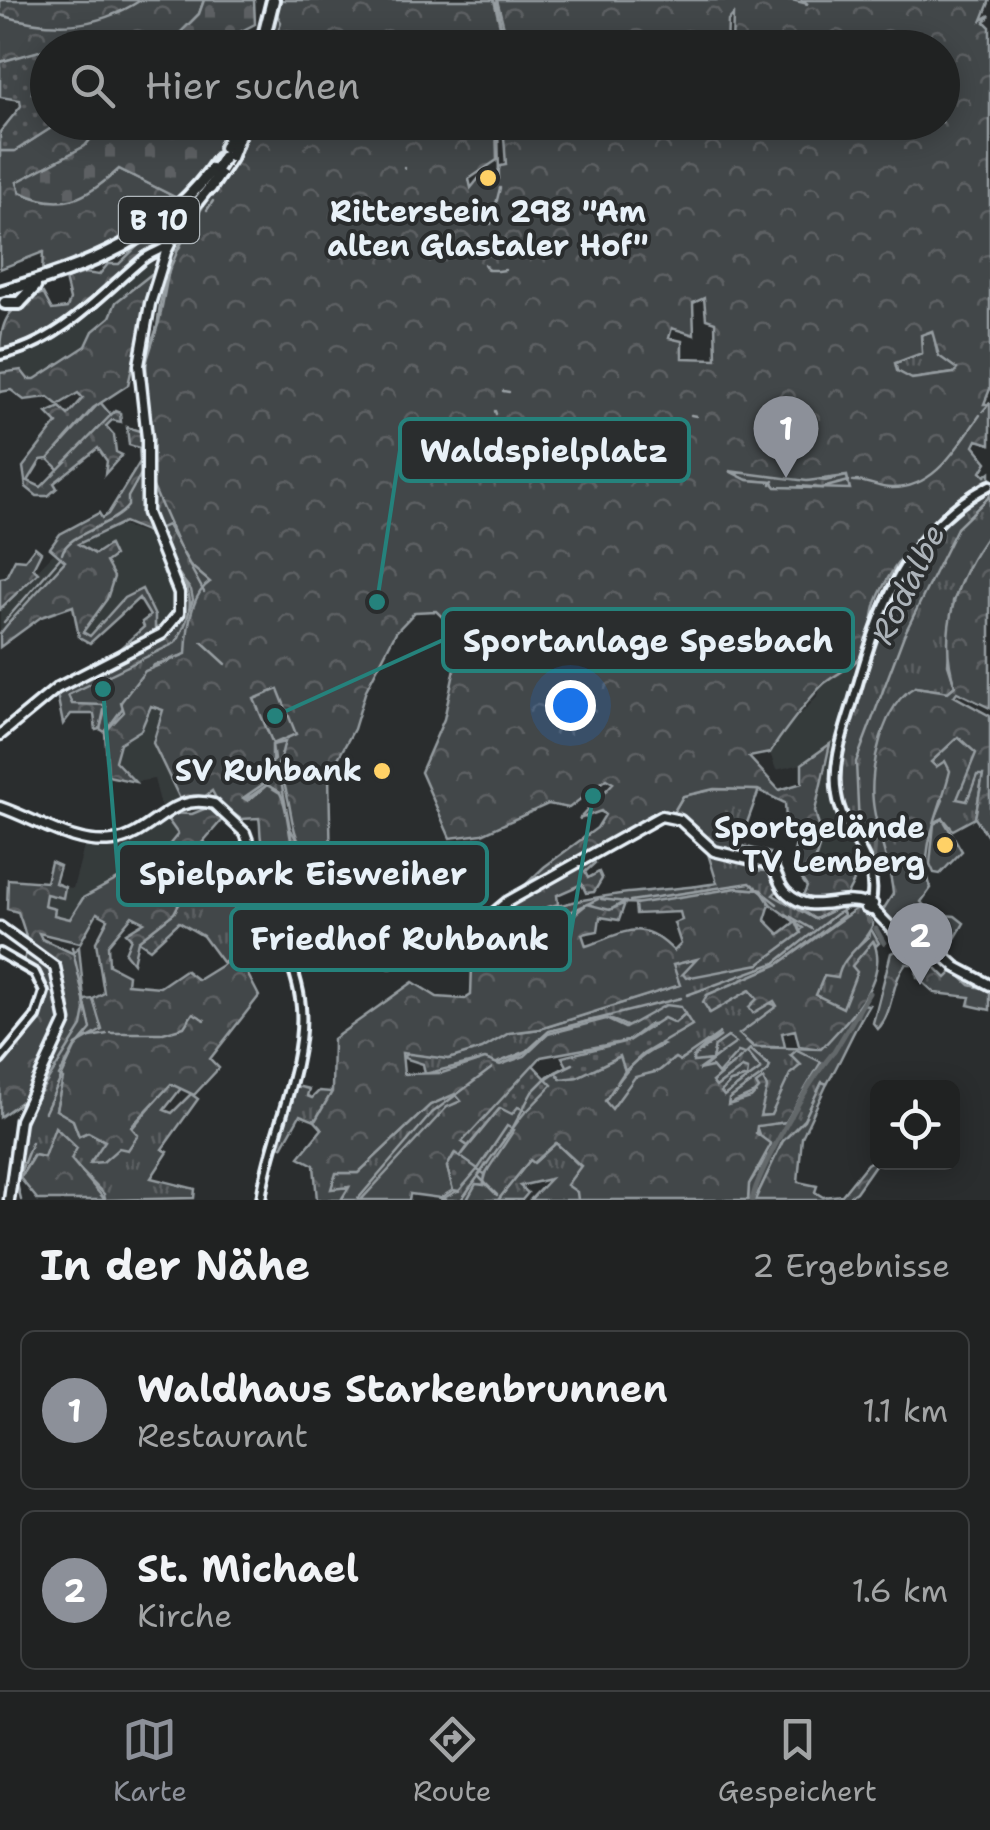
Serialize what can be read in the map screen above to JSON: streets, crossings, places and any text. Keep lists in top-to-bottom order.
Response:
{
  "streets": {
    "highway": ["B 10"]
  },
  "water": ["Rodalbe"],
  "places": [
    "Ritterstein 298 \"Am alten Glastaler Hof\"",
    "Waldspielplatz",
    "Spielpark Eisweiher",
    "Sportanlage Spesbach",
    "SV Ruhbank",
    "Friedhof Ruhbank",
    "Sportgelände TV Lemberg"
  ],
  "page": {
    "search": "Hier suchen",
    "pins": ["1", "2"],
    "heading": ["In der Nähe", "2 Ergebnisse"],
    "list": [
      {
        "mark": "1",
        "name": "Waldhaus Starkenbrunnen",
        "note": "Restaurant",
        "value": "1.1 km"
      },
      {
        "mark": "2",
        "name": "St. Michael",
        "note": "Kirche",
        "value": "1.6 km"
      }
    ],
    "nav": ["Karte", "Route", "Gespeichert"]
  }
}
